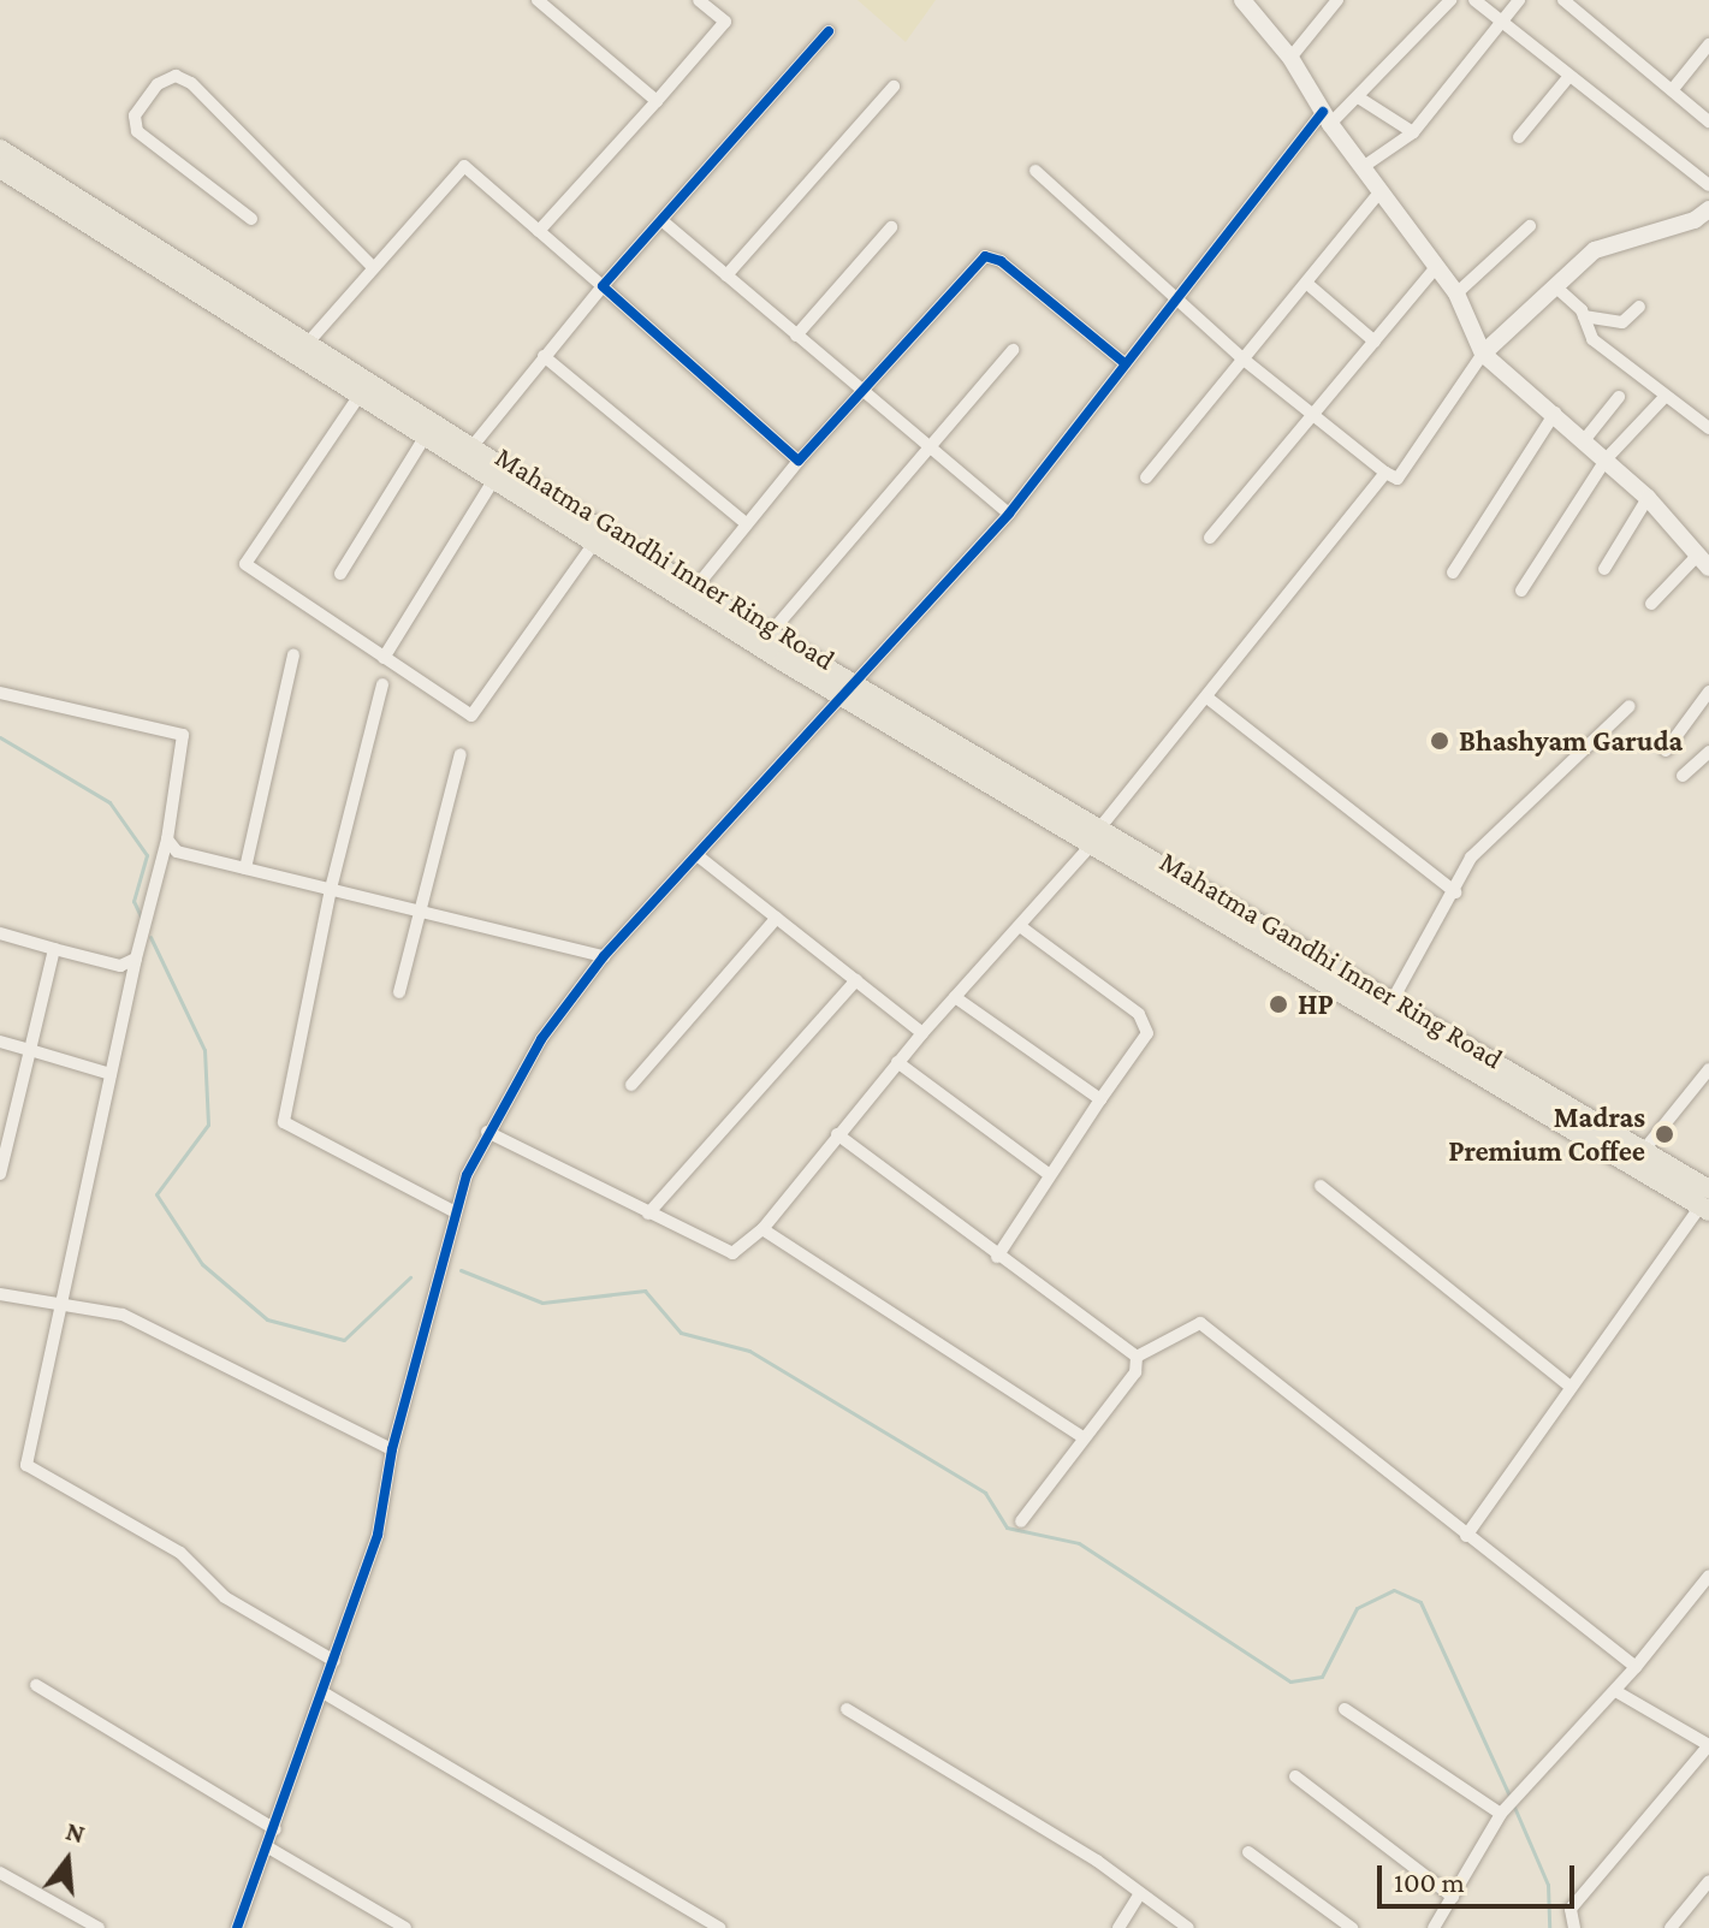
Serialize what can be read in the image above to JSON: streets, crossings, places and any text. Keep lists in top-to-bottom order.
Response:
{
  "streets": {
    "main road": ["Mahatma Gandhi Inner Ring Road"]
  },
  "places": ["Bhashyam Garuda", "HP", "Madras Premium Coffee"],
  "scale_bar": "100 m",
  "north": "top"
}
